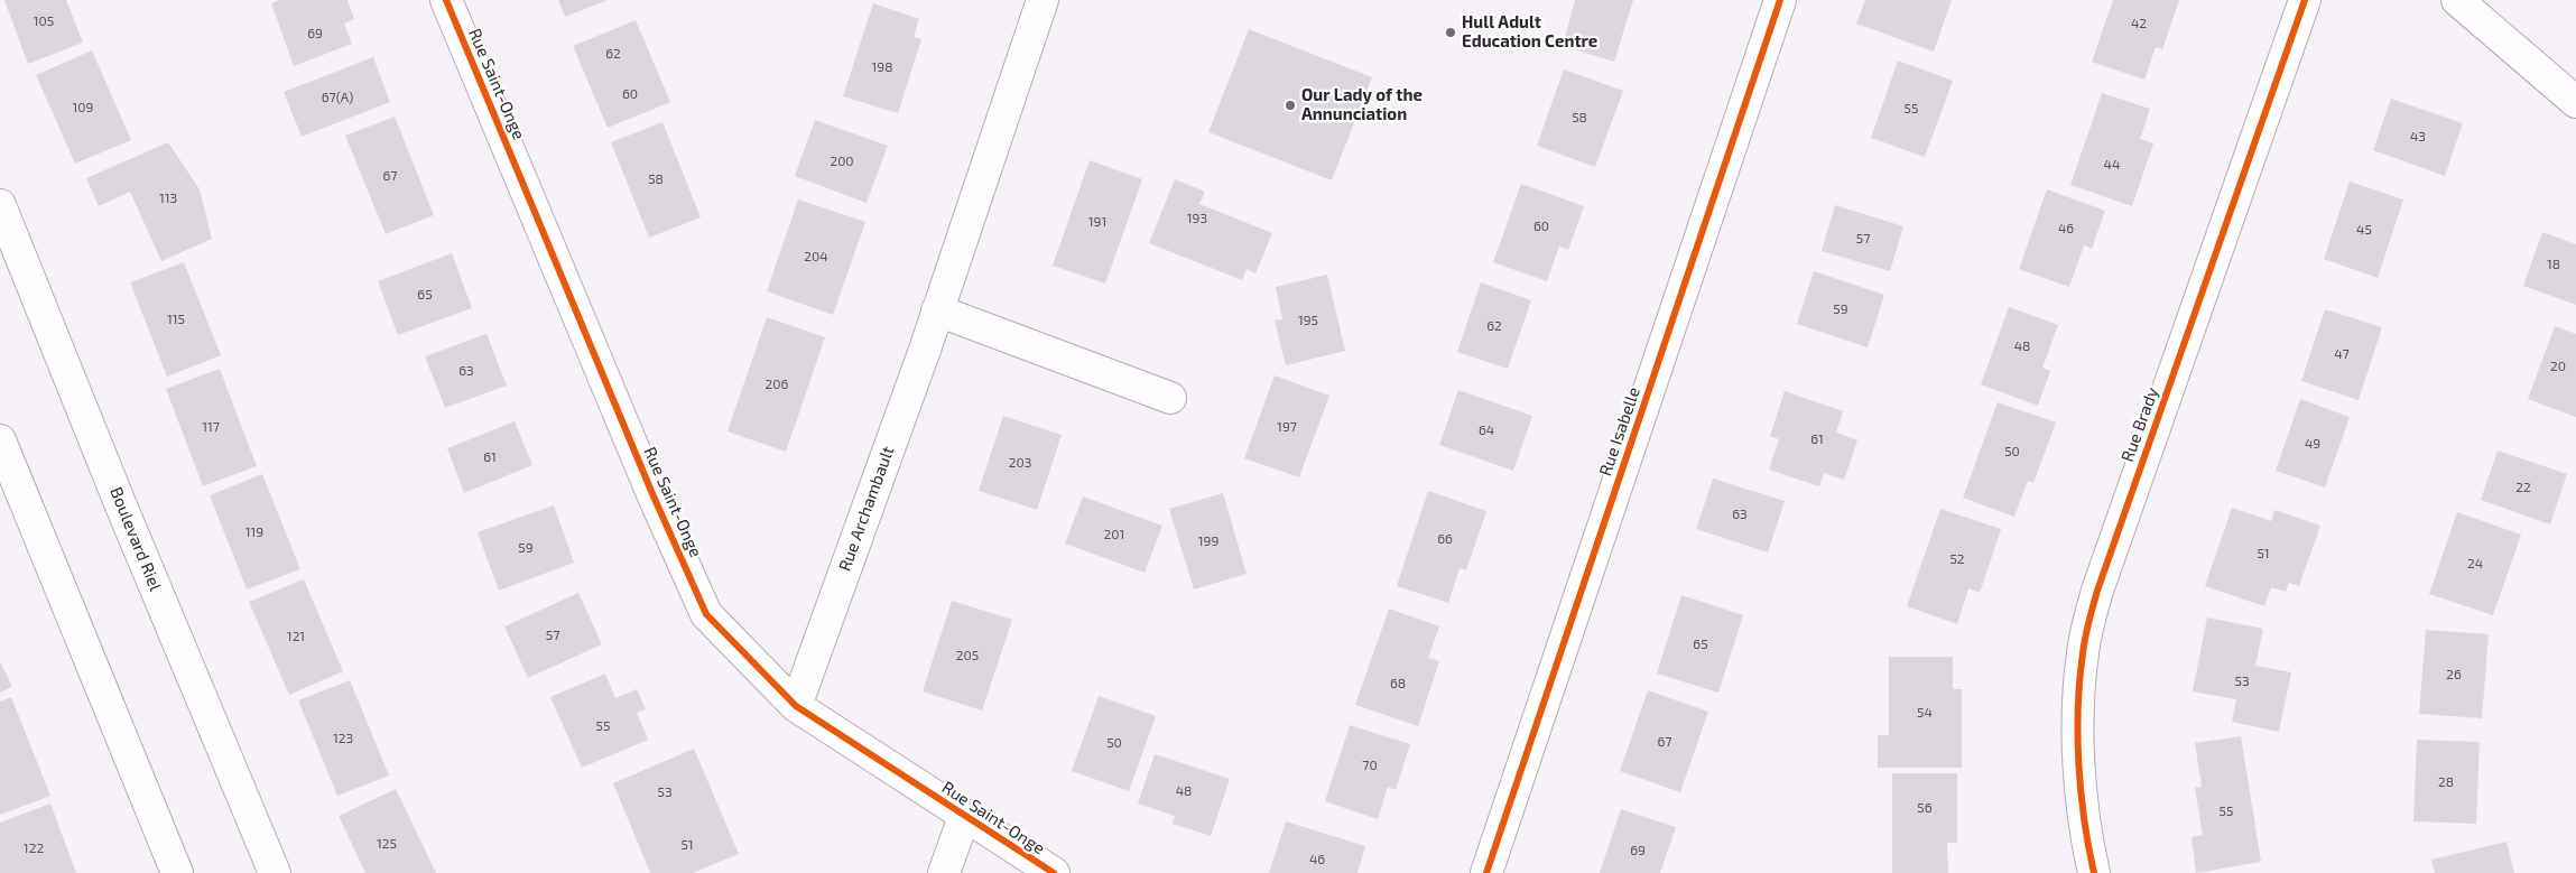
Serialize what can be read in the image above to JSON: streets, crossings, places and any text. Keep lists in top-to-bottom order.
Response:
{
  "streets": {
    "street": [
      "Rue Saint-Onge",
      "Rue Brady",
      "Rue Isabelle",
      "Rue Archambault",
      "Boulevard Riel"
    ]
  },
  "crossings": [
    ["Rue Saint-Onge", "Rue Archambault"]
  ],
  "places": ["Hull Adult Education Centre", "Our Lady of the Annunciation"],
  "house_numbers": [
    "105",
    "42",
    "69",
    "62",
    "198",
    "60",
    "67(A)",
    "109",
    "55",
    "58",
    "43",
    "200",
    "44",
    "67",
    "58",
    "113",
    "193",
    "191",
    "60",
    "46",
    "45",
    "57",
    "204",
    "18",
    "65",
    "59",
    "115",
    "195",
    "62",
    "48",
    "47",
    "20",
    "63",
    "206",
    "117",
    "197",
    "64",
    "61",
    "49",
    "50",
    "61",
    "203",
    "22",
    "63",
    "119",
    "201",
    "66",
    "199",
    "59",
    "51",
    "52",
    "24",
    "57",
    "121",
    "65",
    "205",
    "26",
    "53",
    "68",
    "54",
    "55",
    "123",
    "67",
    "50",
    "70",
    "28",
    "48",
    "53",
    "56",
    "55",
    "125",
    "51",
    "122",
    "69",
    "46"
  ]
}
